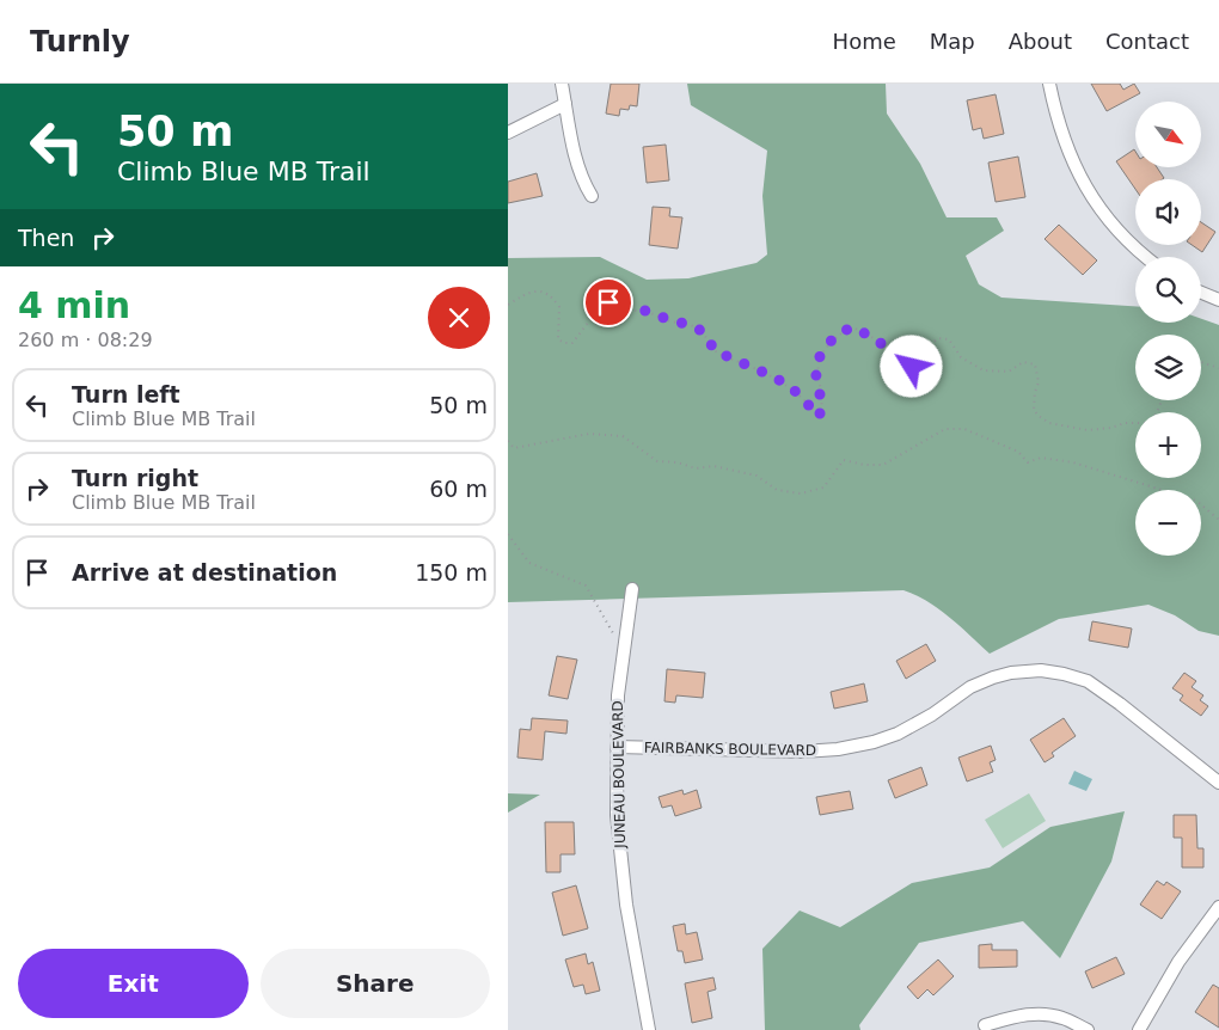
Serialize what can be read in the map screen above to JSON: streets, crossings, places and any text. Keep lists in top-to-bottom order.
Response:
{
  "streets": {
    "street": ["FAIRBANKS BOULEVARD", "JUNEAU BOULEVARD"]
  },
  "crossings": [
    ["FAIRBANKS BOULEVARD", "JUNEAU BOULEVARD"]
  ],
  "north": "bottom right",
  "page": {
    "header": "Turnly",
    "nav": [
      "Home",
      "Map",
      "About",
      "Contact"
    ],
    "turn": ["50 m", "Climb Blue MB Trail"],
    "map_buttons": ["+", "−"],
    "then": "Then",
    "heading": ["4 min", "260 m · 08:29"],
    "list": [
      {
        "name": "Turn left",
        "note": "Climb Blue MB Trail",
        "value": "50 m"
      },
      {
        "name": "Turn right",
        "note": "Climb Blue MB Trail",
        "value": "60 m"
      },
      {
        "name": "Arrive at destination",
        "value": "150 m"
      }
    ],
    "buttons": ["Exit", "Share"]
  }
}
